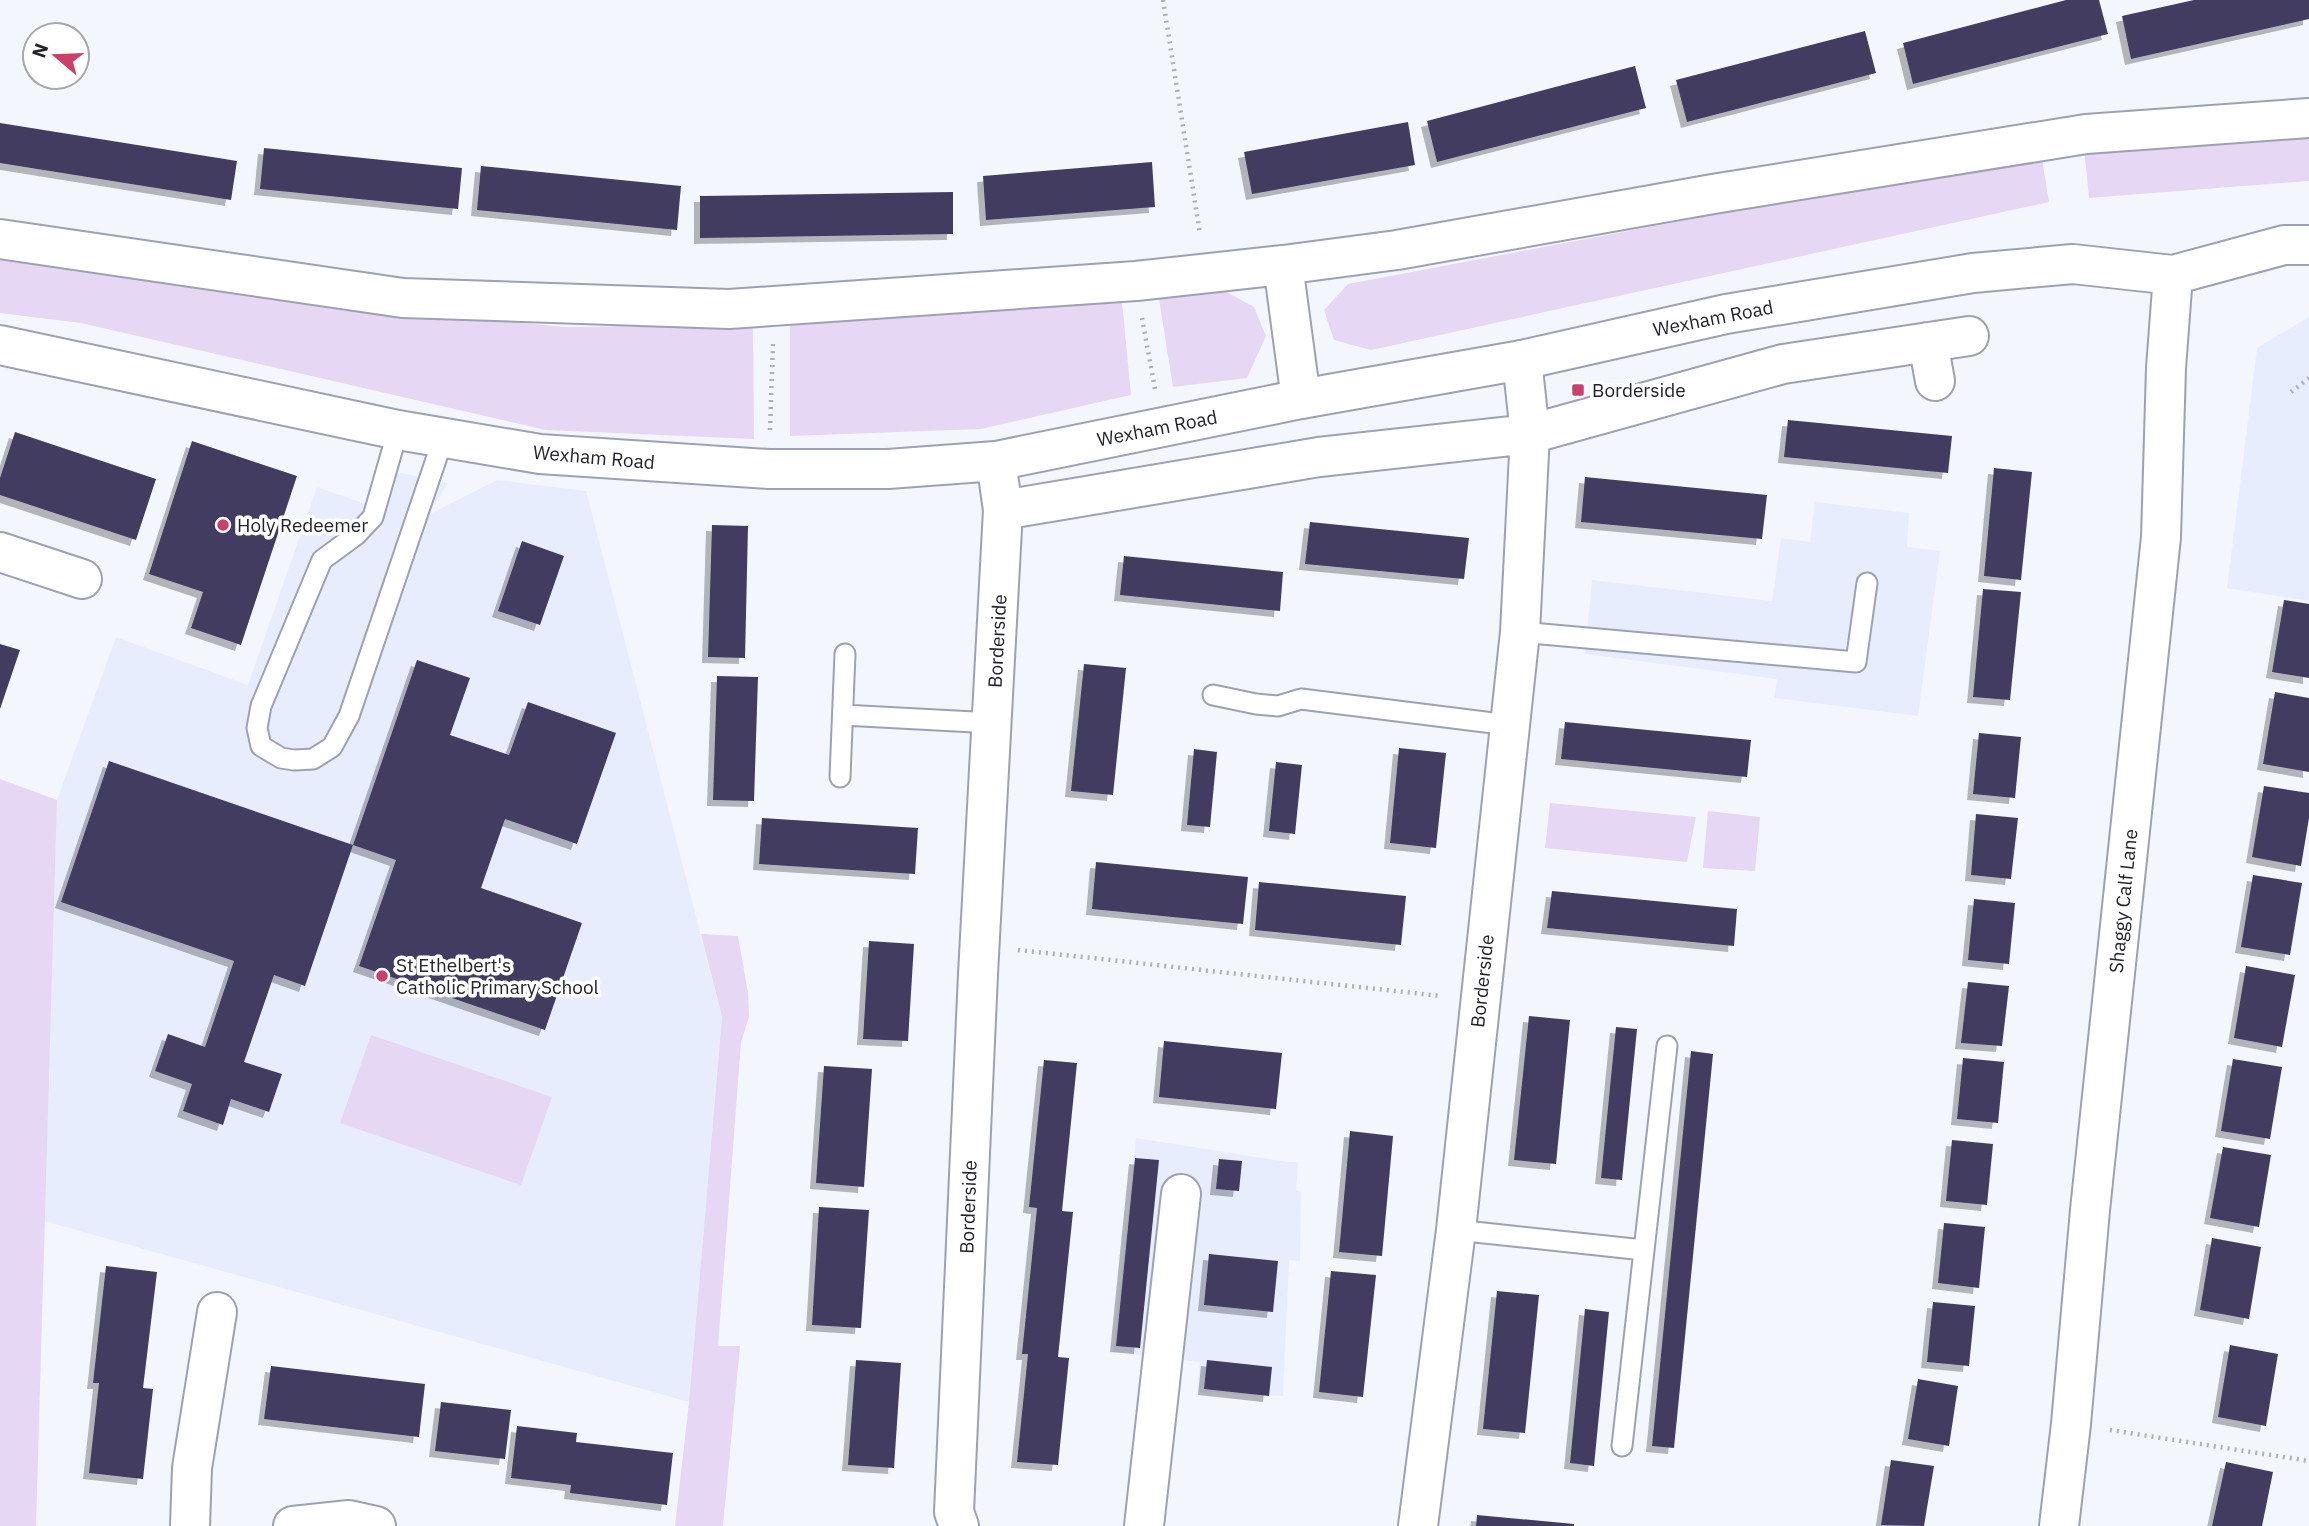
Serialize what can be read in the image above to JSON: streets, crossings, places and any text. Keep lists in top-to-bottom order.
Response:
{
  "streets": {
    "street": ["Wexham Road", "Borderside", "Shaggy Calf Lane"]
  },
  "crossings": [
    ["Wexham Road", "Borderside"],
    ["Wexham Road", "Shaggy Calf Lane"]
  ],
  "places": {
    "transit": ["Borderside"],
    "other": ["Holy Redeemer", "St Ethelbert's Catholic Primary School"]
  },
  "north": "left"
}
